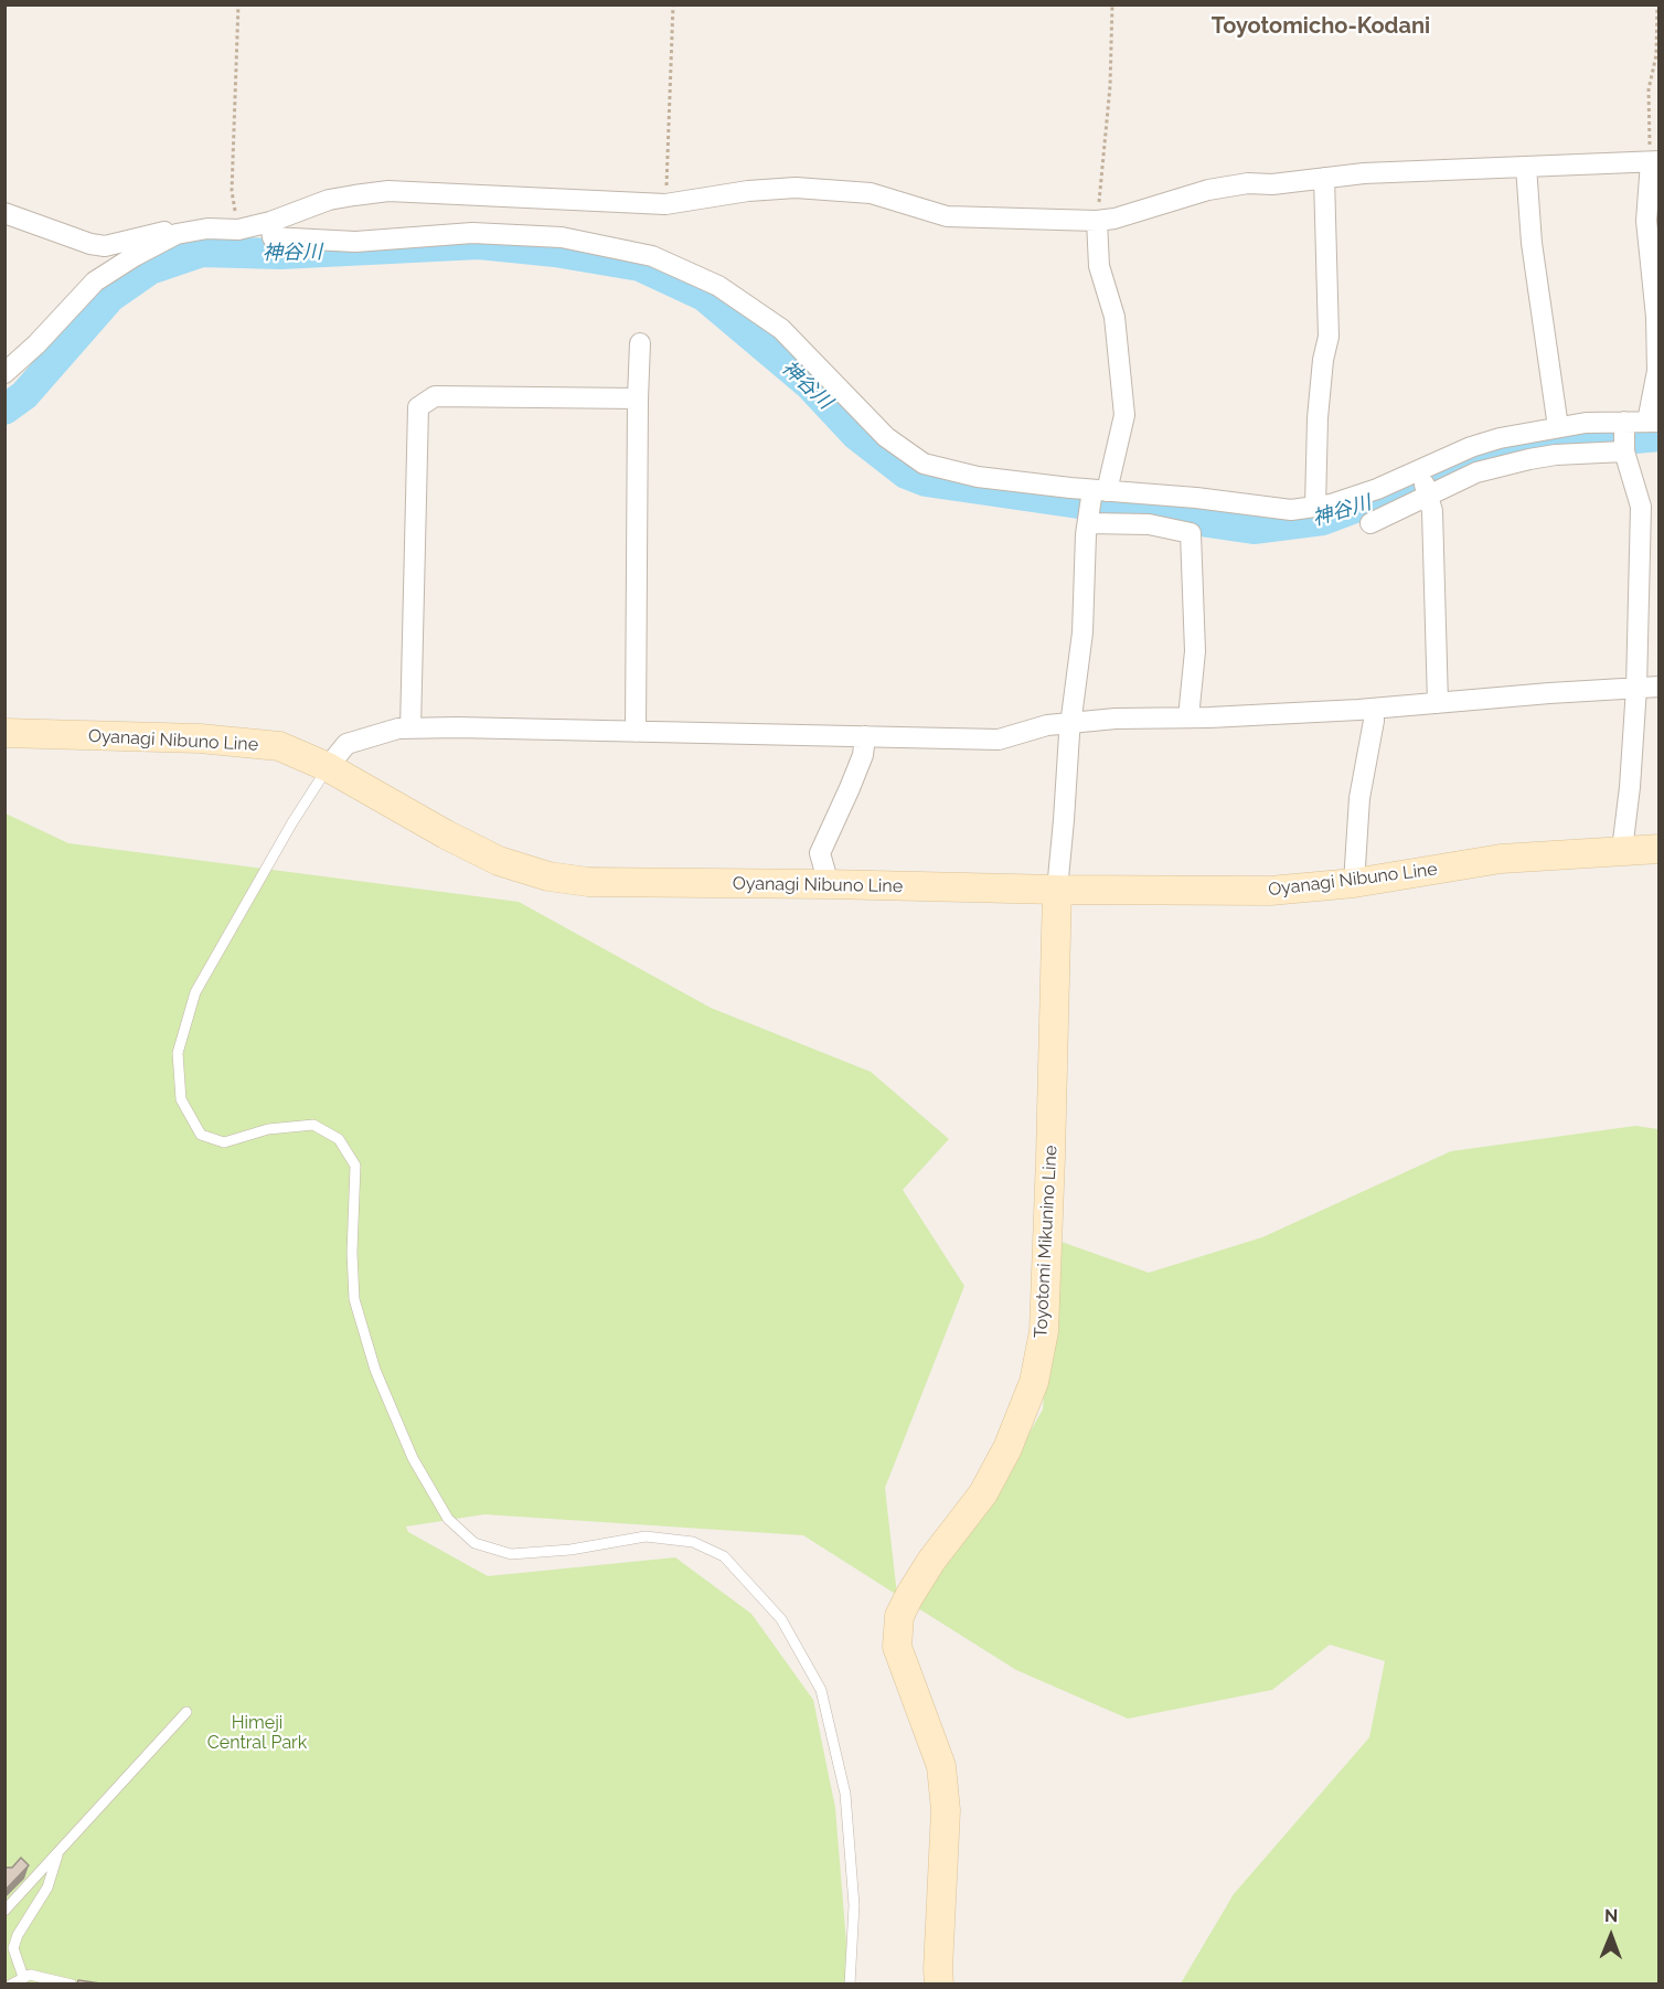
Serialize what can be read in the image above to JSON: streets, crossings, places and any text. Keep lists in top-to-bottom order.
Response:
{
  "streets": {
    "main road": ["Oyanagi Nibuno Line", "Toyotomi Mikunino Line"]
  },
  "crossings": [
    ["Oyanagi Nibuno Line", "Toyotomi Mikunino Line"]
  ],
  "districts": ["Toyotomicho-Kodani"],
  "water": ["神谷川"],
  "parks": ["Himeji Central Park"],
  "north": "top"
}
